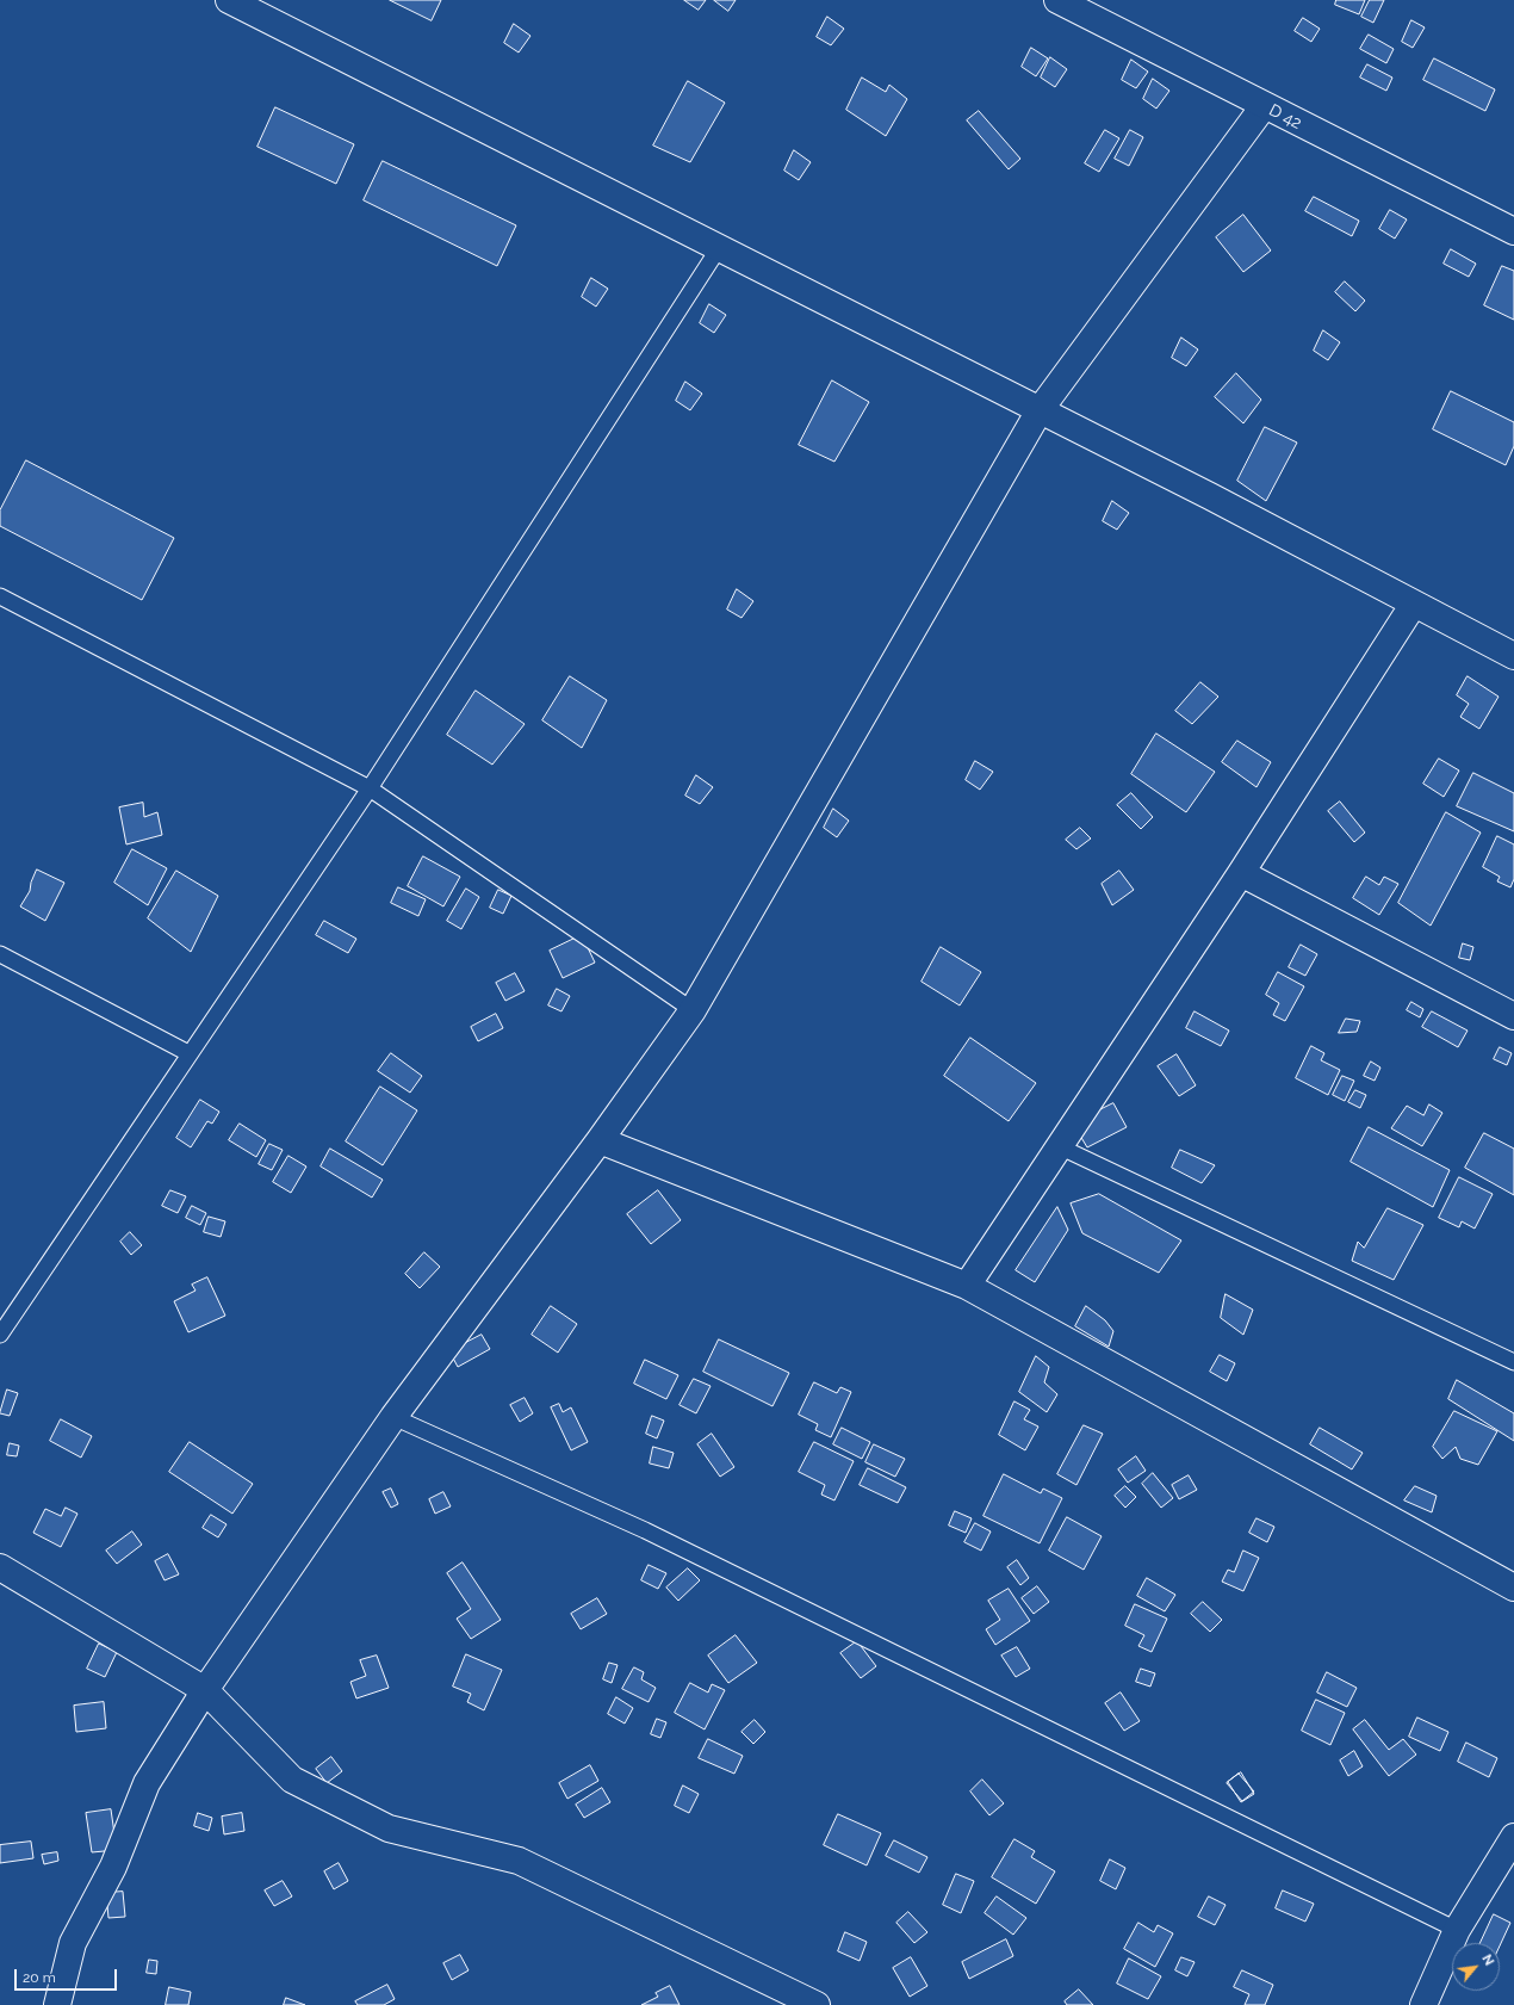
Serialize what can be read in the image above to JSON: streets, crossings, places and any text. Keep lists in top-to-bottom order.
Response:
{
  "streets": {
    "street": ["D 42"]
  },
  "scale_bar": "20 m",
  "north": "top right"
}
